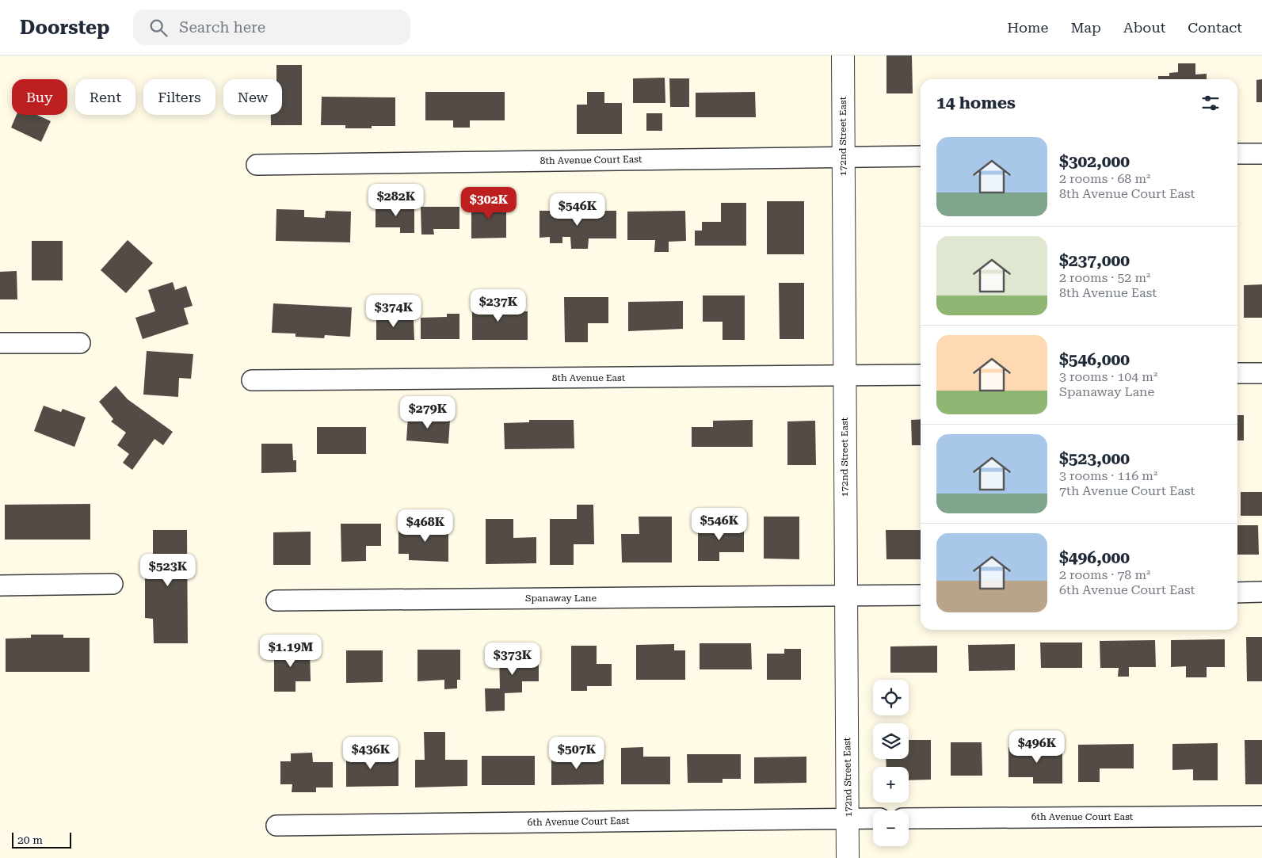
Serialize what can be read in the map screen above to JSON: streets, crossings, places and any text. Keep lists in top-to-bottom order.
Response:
{
  "streets": {
    "street": [
      "172nd Street East",
      "8th Avenue Court East",
      "8th Avenue East",
      "Spanaway Lane",
      "6th Avenue Court East"
    ]
  },
  "crossings": [
    ["172nd Street East", "8th Avenue Court East"],
    ["172nd Street East", "8th Avenue East"],
    ["172nd Street East", "Spanaway Lane"],
    ["172nd Street East", "6th Avenue Court East"]
  ],
  "scale_bar": "20 m",
  "page": {
    "header": "Doorstep",
    "search": "Search here",
    "nav": [
      "Home",
      "Map",
      "About",
      "Contact"
    ],
    "chip": [
      "Buy",
      "Rent",
      "Filters",
      "New"
    ],
    "heading": "14 homes",
    "list": [
      {
        "name": "$302,000",
        "note": "2 rooms · 68 m² · 8th Avenue Court East"
      },
      {
        "name": "$237,000",
        "note": "2 rooms · 52 m² · 8th Avenue East"
      },
      {
        "name": "$546,000",
        "note": "3 rooms · 104 m² · Spanaway Lane"
      },
      {
        "name": "$523,000",
        "note": "3 rooms · 116 m² · 7th Avenue Court East"
      },
      {
        "name": "$496,000",
        "note": "2 rooms · 78 m² · 6th Avenue Court East"
      }
    ],
    "price": [
      "$282K",
      "$302K",
      "$546K",
      "$237K",
      "$374K",
      "$279K",
      "$546K",
      "$468K",
      "$523K",
      "$1.19M",
      "$373K",
      "$496K",
      "$436K",
      "$507K"
    ],
    "map_buttons": ["+", "−"],
    "scale": "20 m"
  }
}
